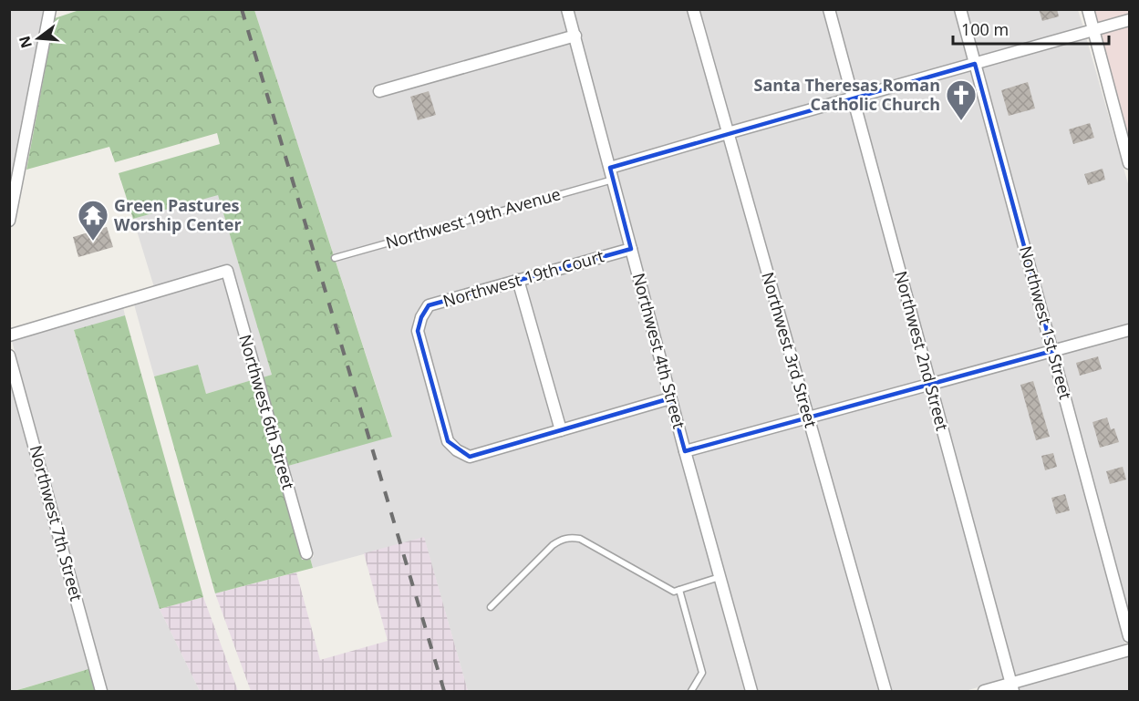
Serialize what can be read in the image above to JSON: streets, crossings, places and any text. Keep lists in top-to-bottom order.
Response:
{
  "streets": {
    "street": [
      "Northwest 19th Avenue",
      "Northwest 19th Court",
      "Northwest 1st Street",
      "Northwest 3rd Street",
      "Northwest 4th Street",
      "Northwest 2nd Street",
      "Northwest 6th Street",
      "Northwest 7th Street"
    ]
  },
  "crossings": [
    ["Northwest 19th Avenue", "Northwest 1st Street"],
    ["Northwest 19th Avenue", "Northwest 3rd Street"],
    ["Northwest 19th Avenue", "Northwest 4th Street"],
    ["Northwest 19th Avenue", "Northwest 2nd Street"],
    ["Northwest 19th Court", "Northwest 4th Street"]
  ],
  "places": {
    "church": ["Santa Theresas Roman Catholic Church"],
    "temple": ["Green Pastures Worship Center"]
  },
  "scale_bar": "100 m",
  "north": "left"
}
